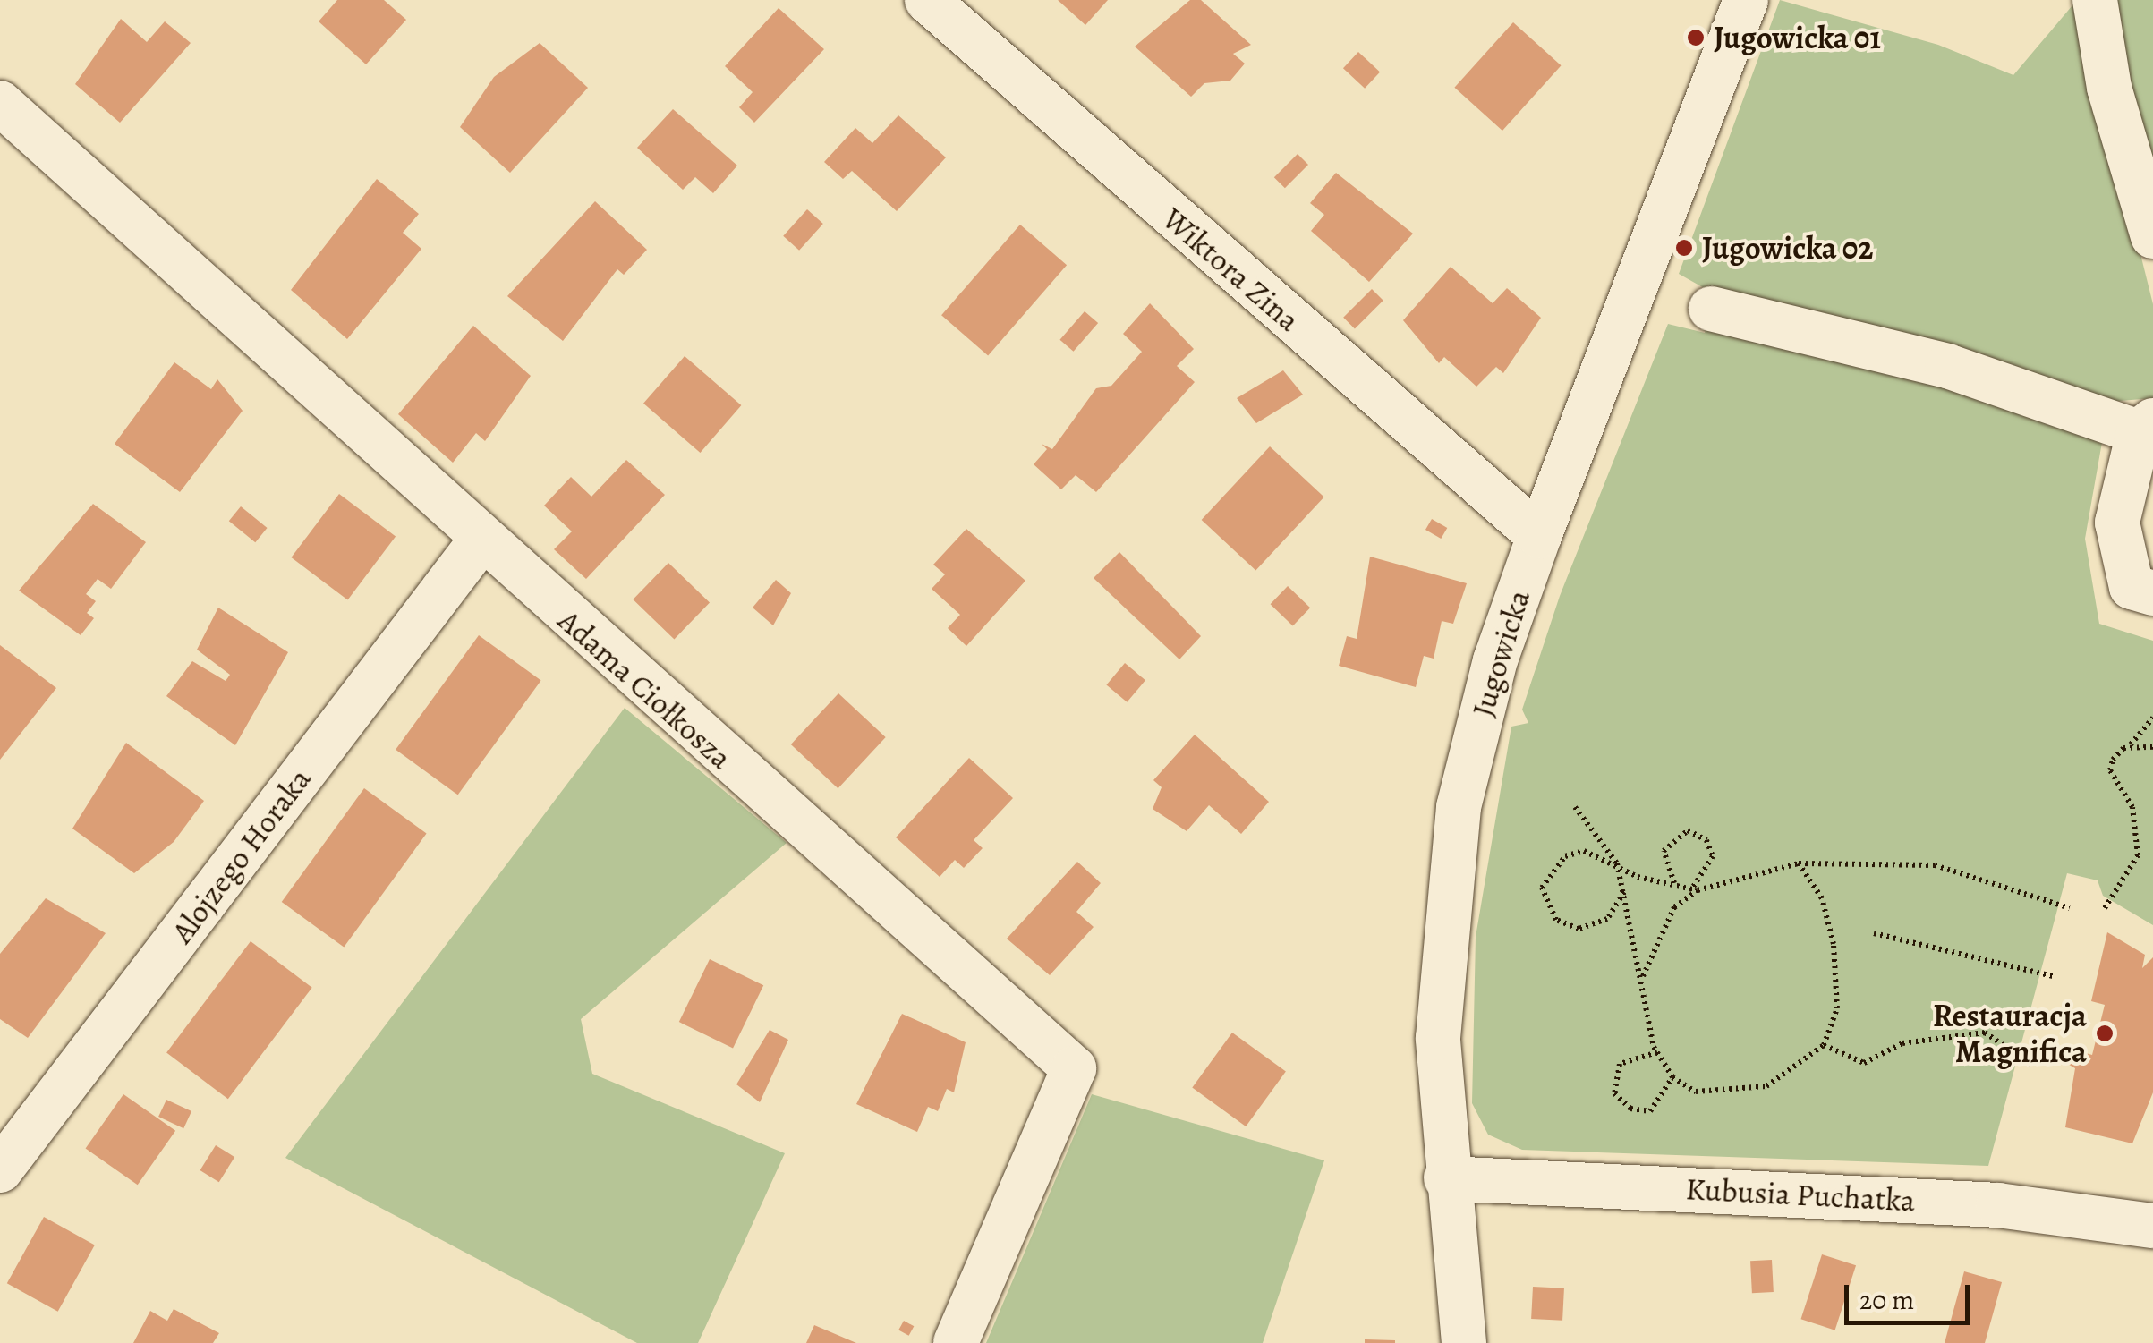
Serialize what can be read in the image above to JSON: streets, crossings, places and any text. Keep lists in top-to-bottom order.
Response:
{
  "streets": {
    "street": [
      "Wiktora Zina",
      "Jugowicka",
      "Adama Ciołkosza",
      "Alojzego Horaka",
      "Kubusia Puchatka"
    ]
  },
  "crossings": [
    ["Wiktora Zina", "Jugowicka"],
    ["Jugowicka", "Kubusia Puchatka"],
    ["Adama Ciołkosza", "Alojzego Horaka"]
  ],
  "places": ["Jugowicka 01", "Jugowicka 02", "Restauracja Magnifica"],
  "scale_bar": "20 m"
}
